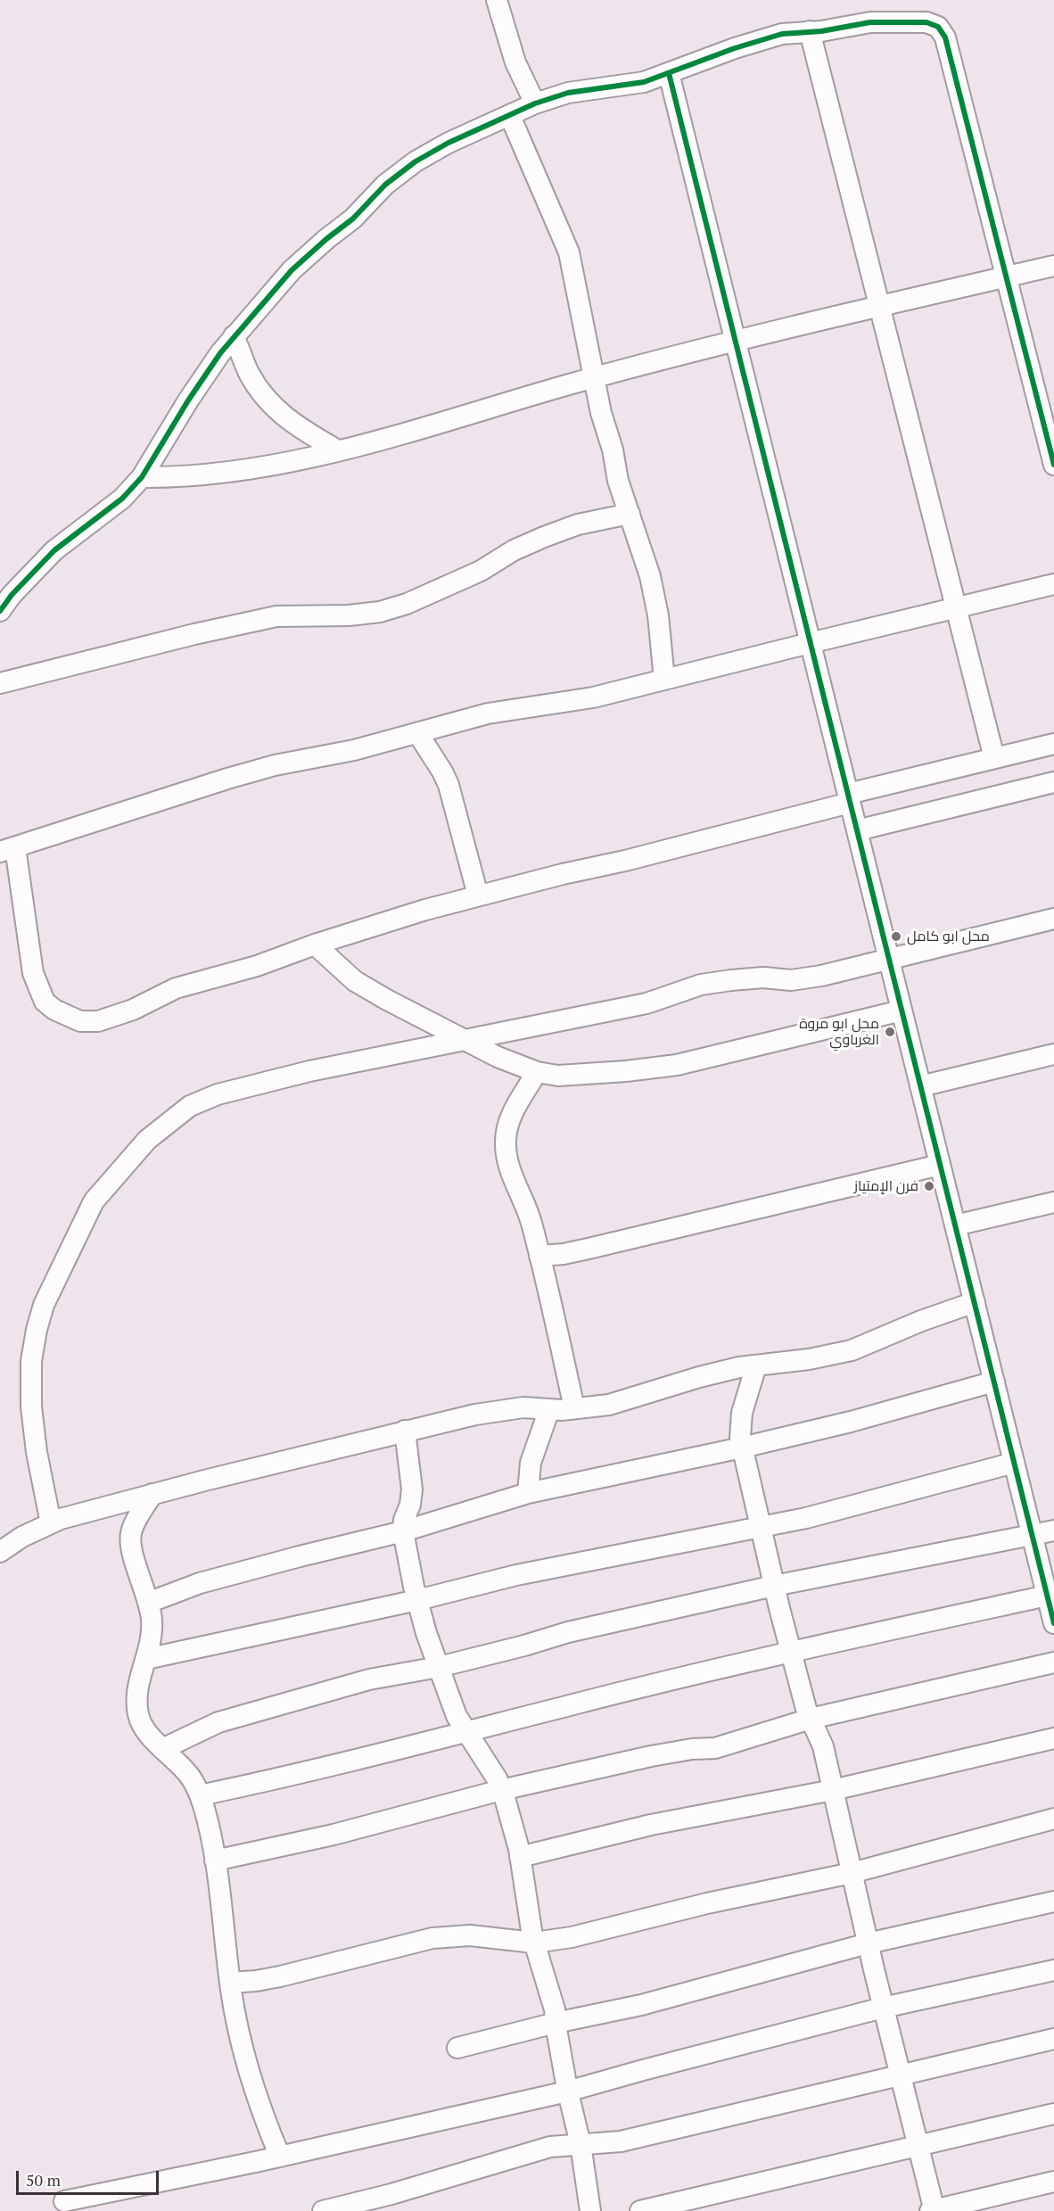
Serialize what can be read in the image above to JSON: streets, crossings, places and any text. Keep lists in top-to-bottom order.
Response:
{
  "places": ["محل ابو كامل", "محل ابو مروة الغرباوي", "فرن الإمتياز"],
  "scale_bar": "50 m"
}
